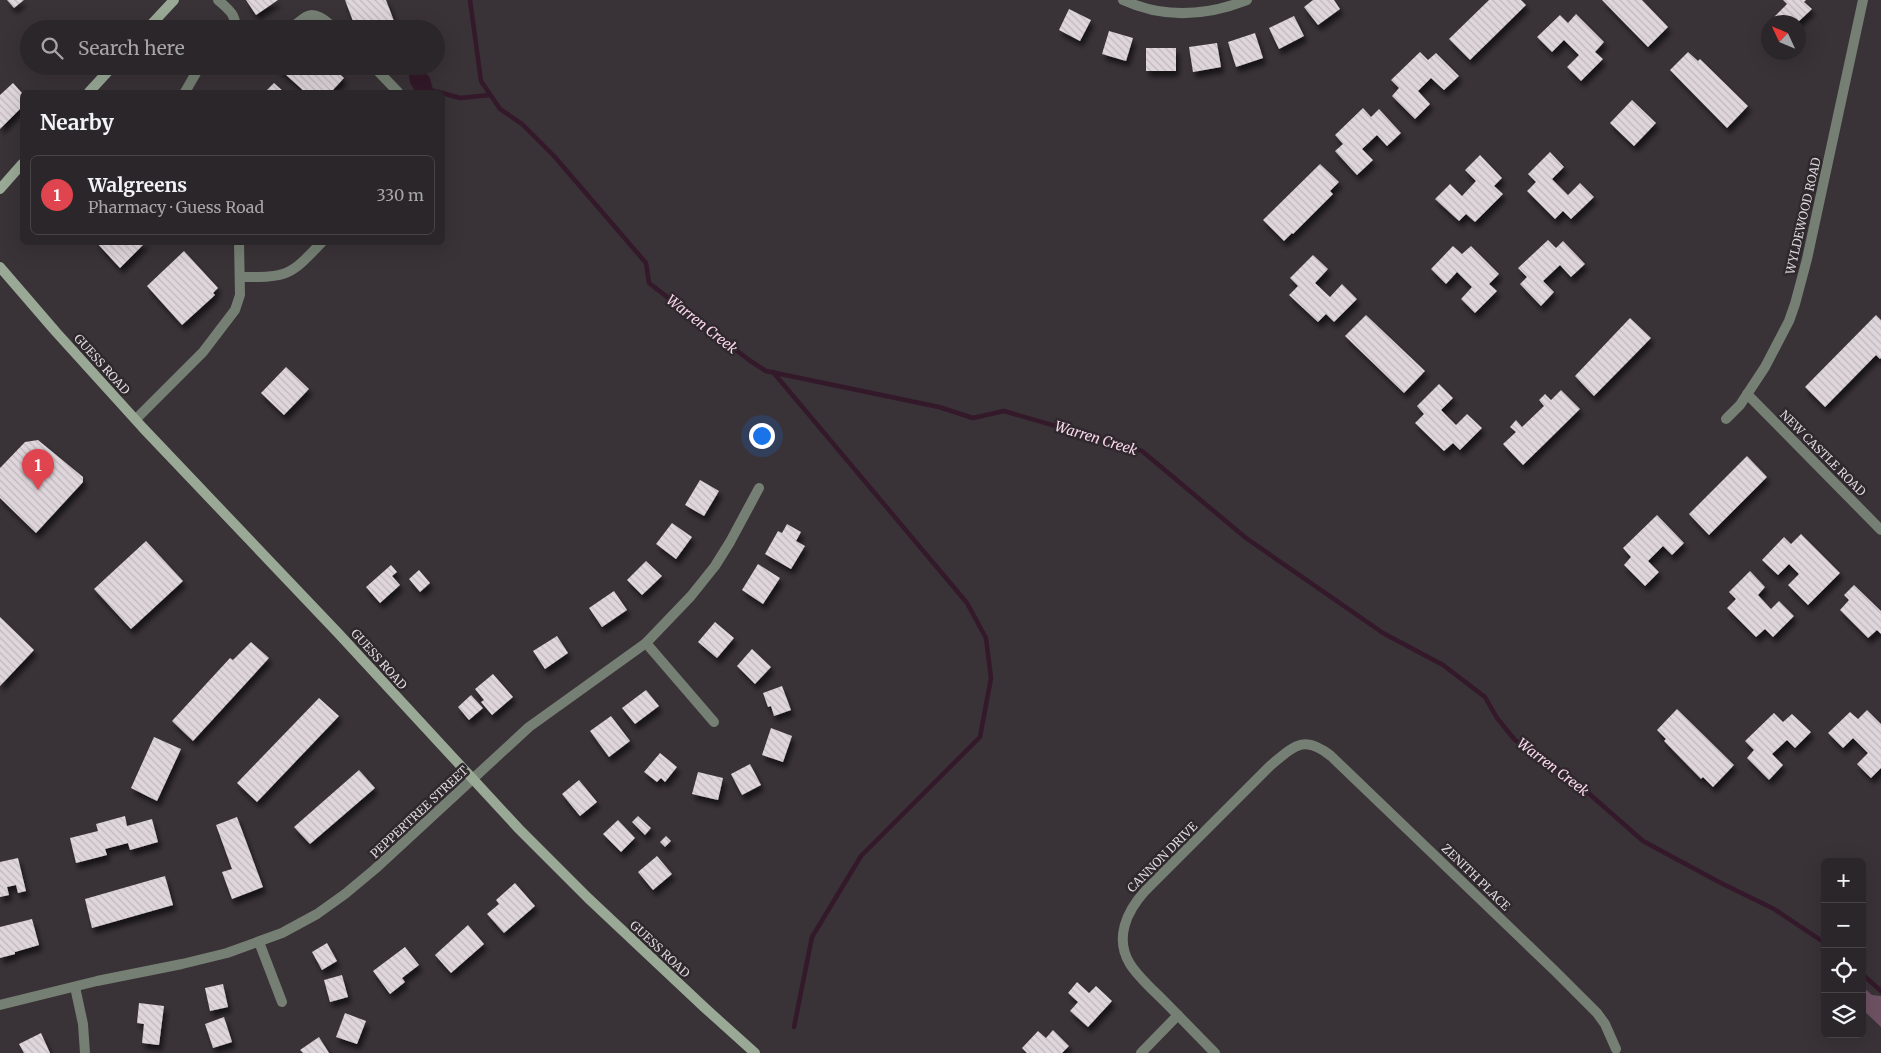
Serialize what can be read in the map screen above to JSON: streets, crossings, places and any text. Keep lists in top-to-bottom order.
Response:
{
  "streets": {
    "main road": ["GUESS ROAD"],
    "street": [
      "WYLDEWOOD ROAD",
      "NEW CASTLE ROAD",
      "PEPPERTREE STREET",
      "CANNON DRIVE",
      "ZENITH PLACE"
    ]
  },
  "crossings": [
    ["WYLDEWOOD ROAD", "NEW CASTLE ROAD"],
    ["GUESS ROAD", "PEPPERTREE STREET"],
    ["CANNON DRIVE", "ZENITH PLACE"]
  ],
  "water": ["Warren Creek"],
  "north": "top left",
  "page": {
    "search": "Search here",
    "heading": "Nearby",
    "list": [
      {
        "mark": "1",
        "name": "Walgreens",
        "note": "Pharmacy · Guess Road",
        "value": "330 m"
      }
    ],
    "pins": "1",
    "map_buttons": ["+", "−"]
  }
}
